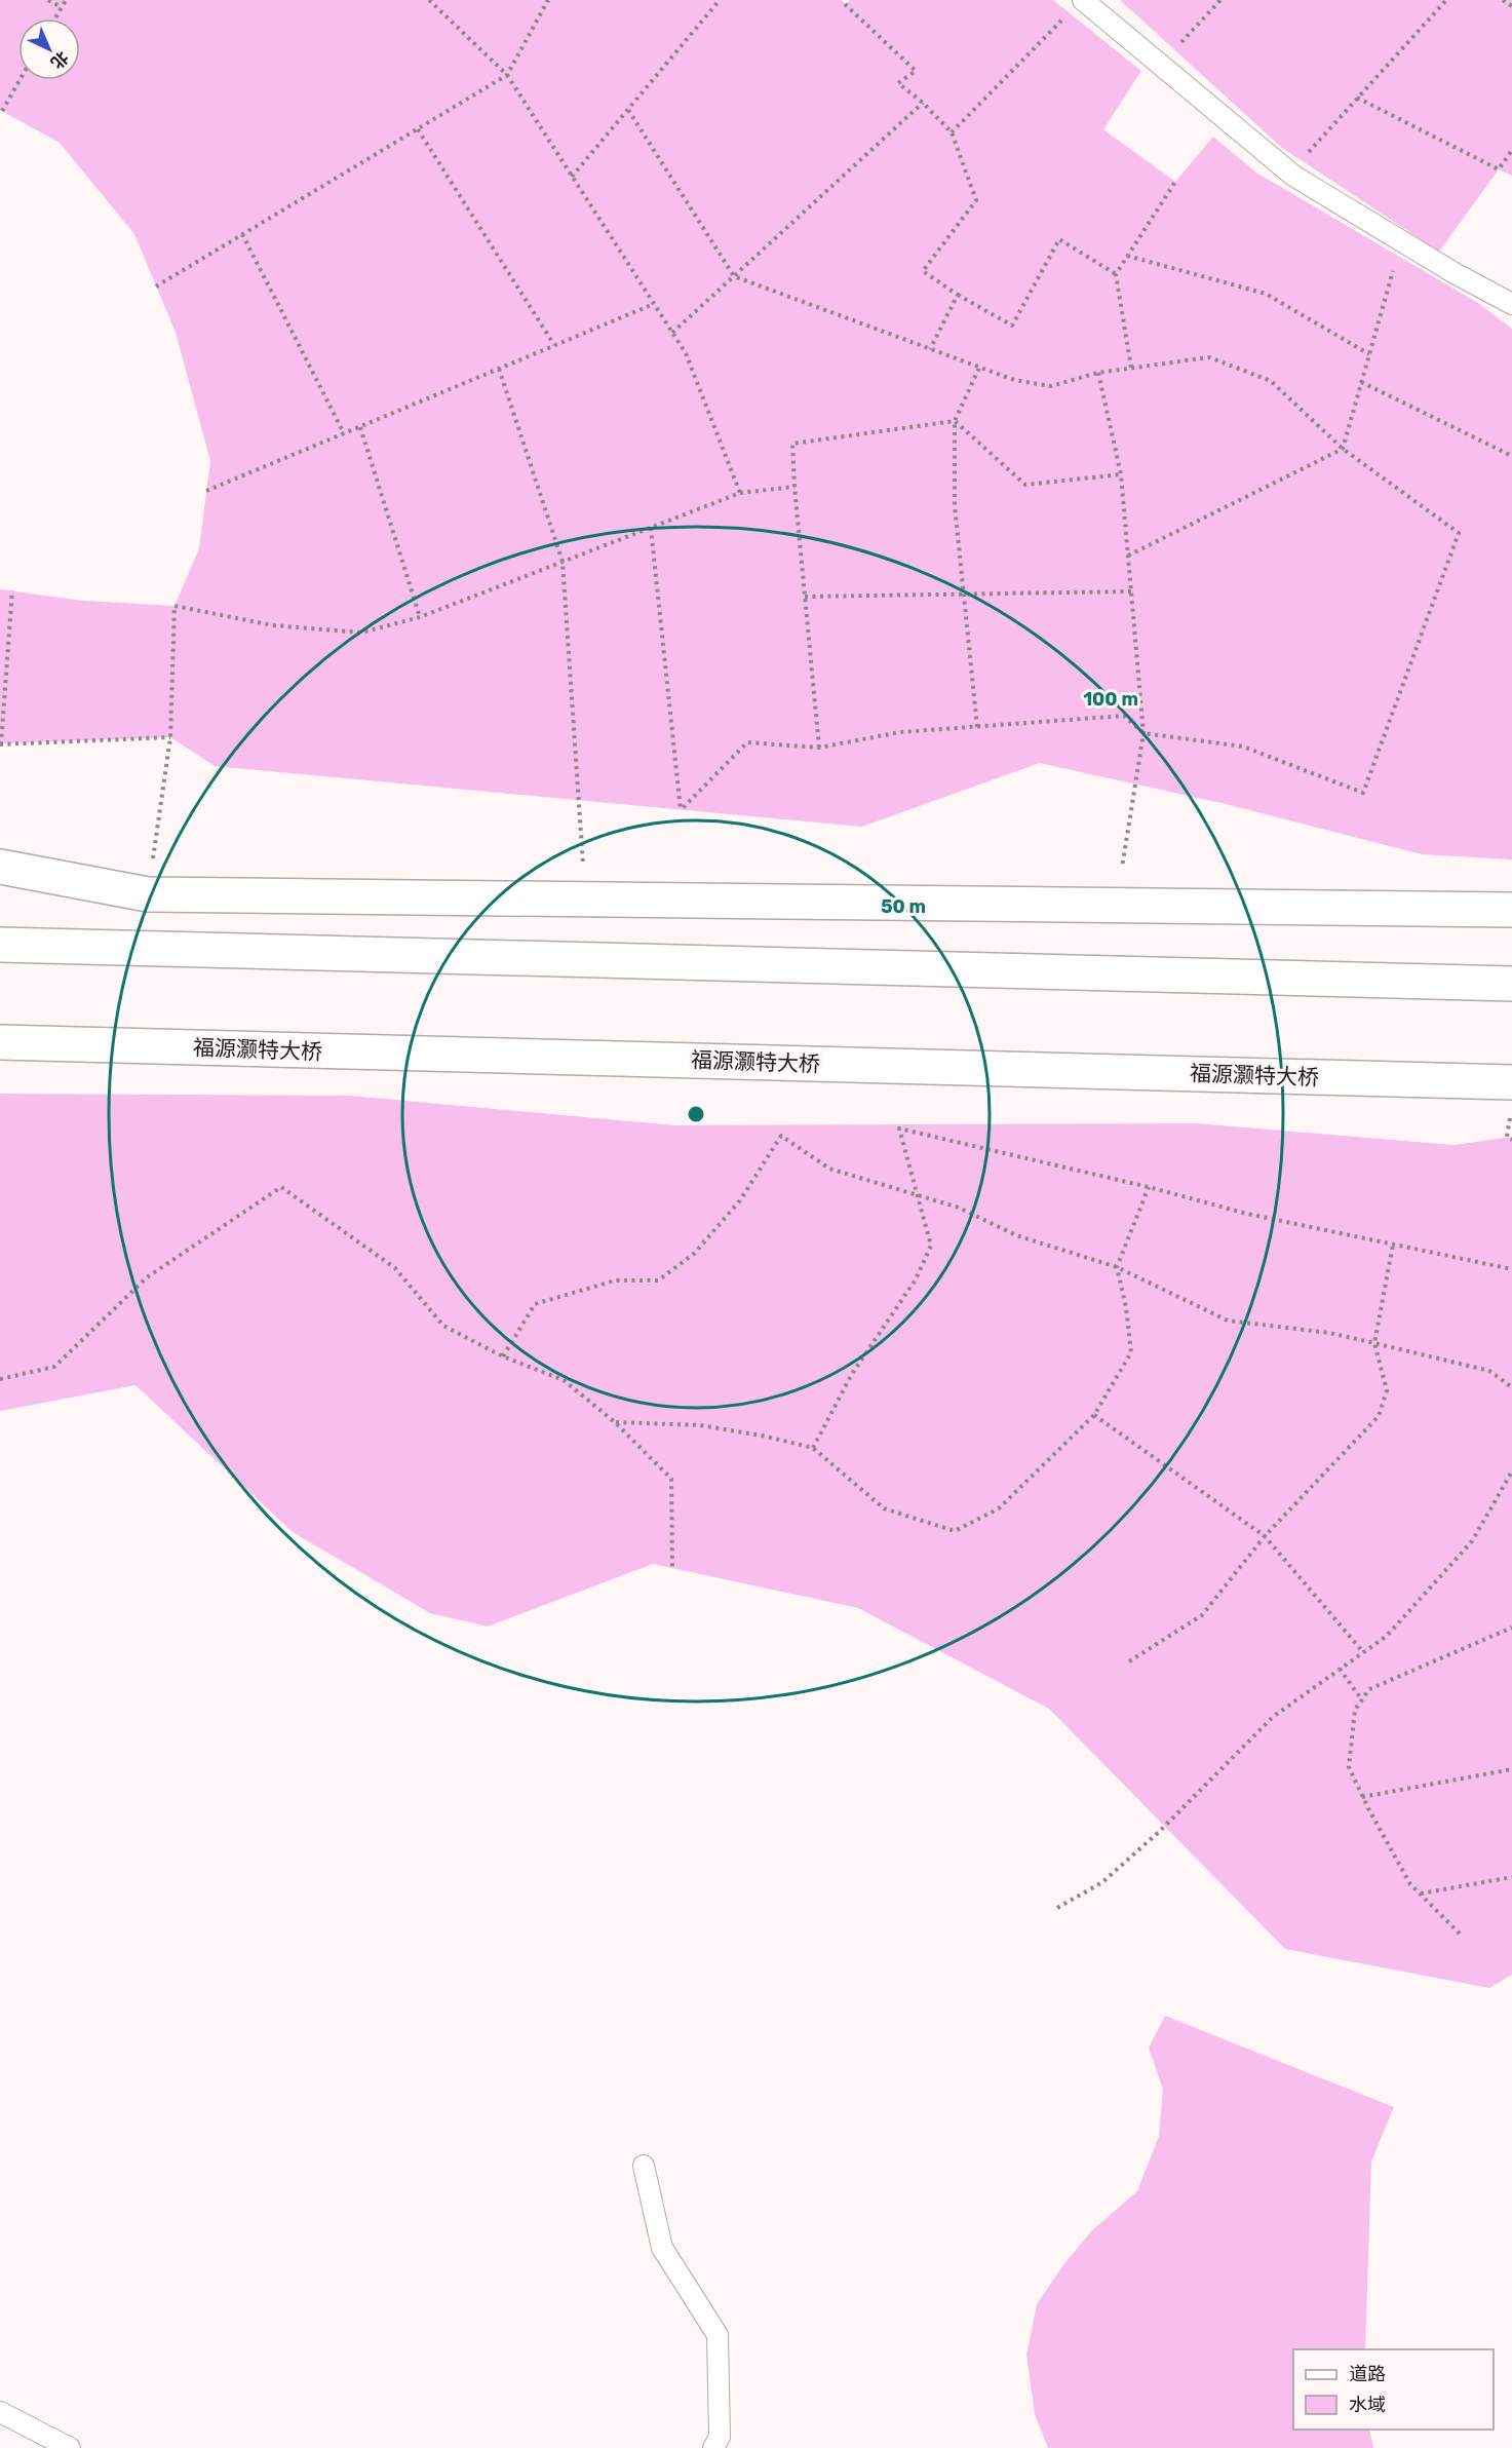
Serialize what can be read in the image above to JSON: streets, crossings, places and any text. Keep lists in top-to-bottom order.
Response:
{
  "streets": {
    "main road": ["福源灏特大桥"]
  },
  "legend": ["道路", "水域"],
  "north": "bottom right",
  "rings": ["100 m", "50 m"]
}
